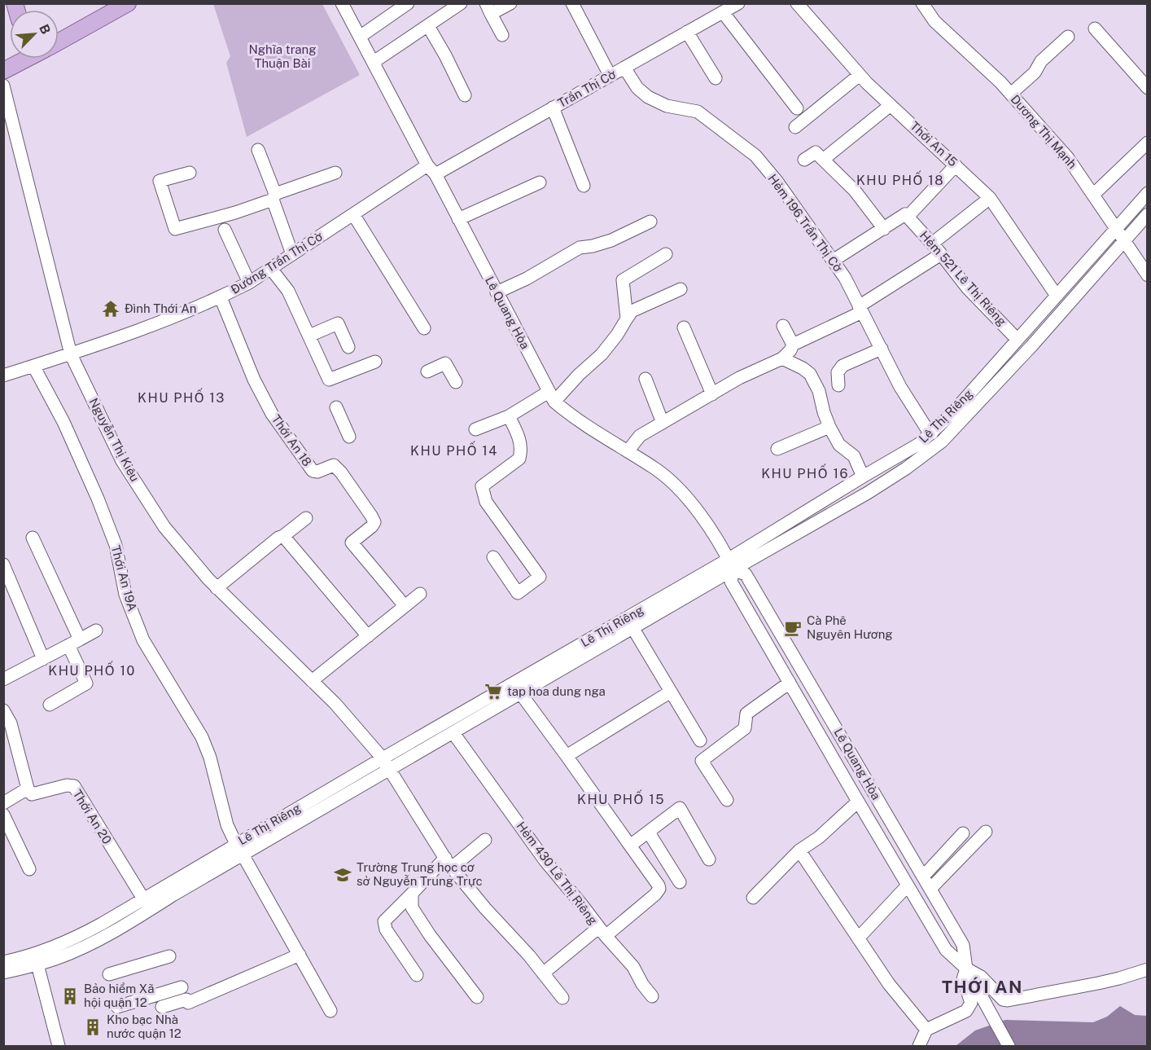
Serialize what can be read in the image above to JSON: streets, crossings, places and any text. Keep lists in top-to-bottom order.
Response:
{
  "streets": {
    "street": [
      "Trần Thị Cờ",
      "Dương Thị Mạnh",
      "Thới An 15",
      "Hẻm 196 Trần Thị Cờ",
      "Đường Trần Thị Cờ",
      "Hẻm 521 Lê Thị Riêng",
      "Lê Quang Hòa",
      "Lê Thị Riêng",
      "Nguyễn Thị Kiêu",
      "Thới An 18",
      "Thới An 19A",
      "Thới An 20",
      "Hẻm 430 Lê Thị Riêng"
    ]
  },
  "crossings": [
    ["Trần Thị Cờ", "Hẻm 196 Trần Thị Cờ"],
    ["Trần Thị Cờ", "Đường Trần Thị Cờ"],
    ["Trần Thị Cờ", "Lê Quang Hòa"],
    ["Dương Thị Mạnh", "Lê Thị Riêng"],
    ["Thới An 15", "Lê Thị Riêng"],
    ["Hẻm 196 Trần Thị Cờ", "Lê Thị Riêng"],
    ["Đường Trần Thị Cờ", "Lê Quang Hòa"],
    ["Đường Trần Thị Cờ", "Nguyễn Thị Kiêu"],
    ["Đường Trần Thị Cờ", "Thới An 18"],
    ["Đường Trần Thị Cờ", "Thới An 19A"],
    ["Hẻm 521 Lê Thị Riêng", "Lê Thị Riêng"],
    ["Lê Quang Hòa", "Lê Thị Riêng"],
    ["Lê Thị Riêng", "Nguyễn Thị Kiêu"],
    ["Lê Thị Riêng", "Thới An 19A"],
    ["Lê Thị Riêng", "Thới An 20"],
    ["Lê Thị Riêng", "Hẻm 430 Lê Thị Riêng"]
  ],
  "districts": [
    "KHU PHỐ 18",
    "KHU PHỐ 13",
    "KHU PHỐ 14",
    "KHU PHỐ 16",
    "KHU PHỐ 10",
    "KHU PHỐ 15",
    "THỚI AN"
  ],
  "parks": ["Nghĩa trang Thuận Bài"],
  "places": {
    "temple": ["Đình Thới An"],
    "cafe": ["Cà Phê Nguyên Hương"],
    "supermarket": ["tap hoa dung nga"],
    "school or university": ["Trường Trung học cơ sở Nguyễn Trung Trực"],
    "building": ["Bảo hiểm Xã hội quận 12", "Kho bạc Nhà nước quận 12"]
  },
  "north": "top right"
}
